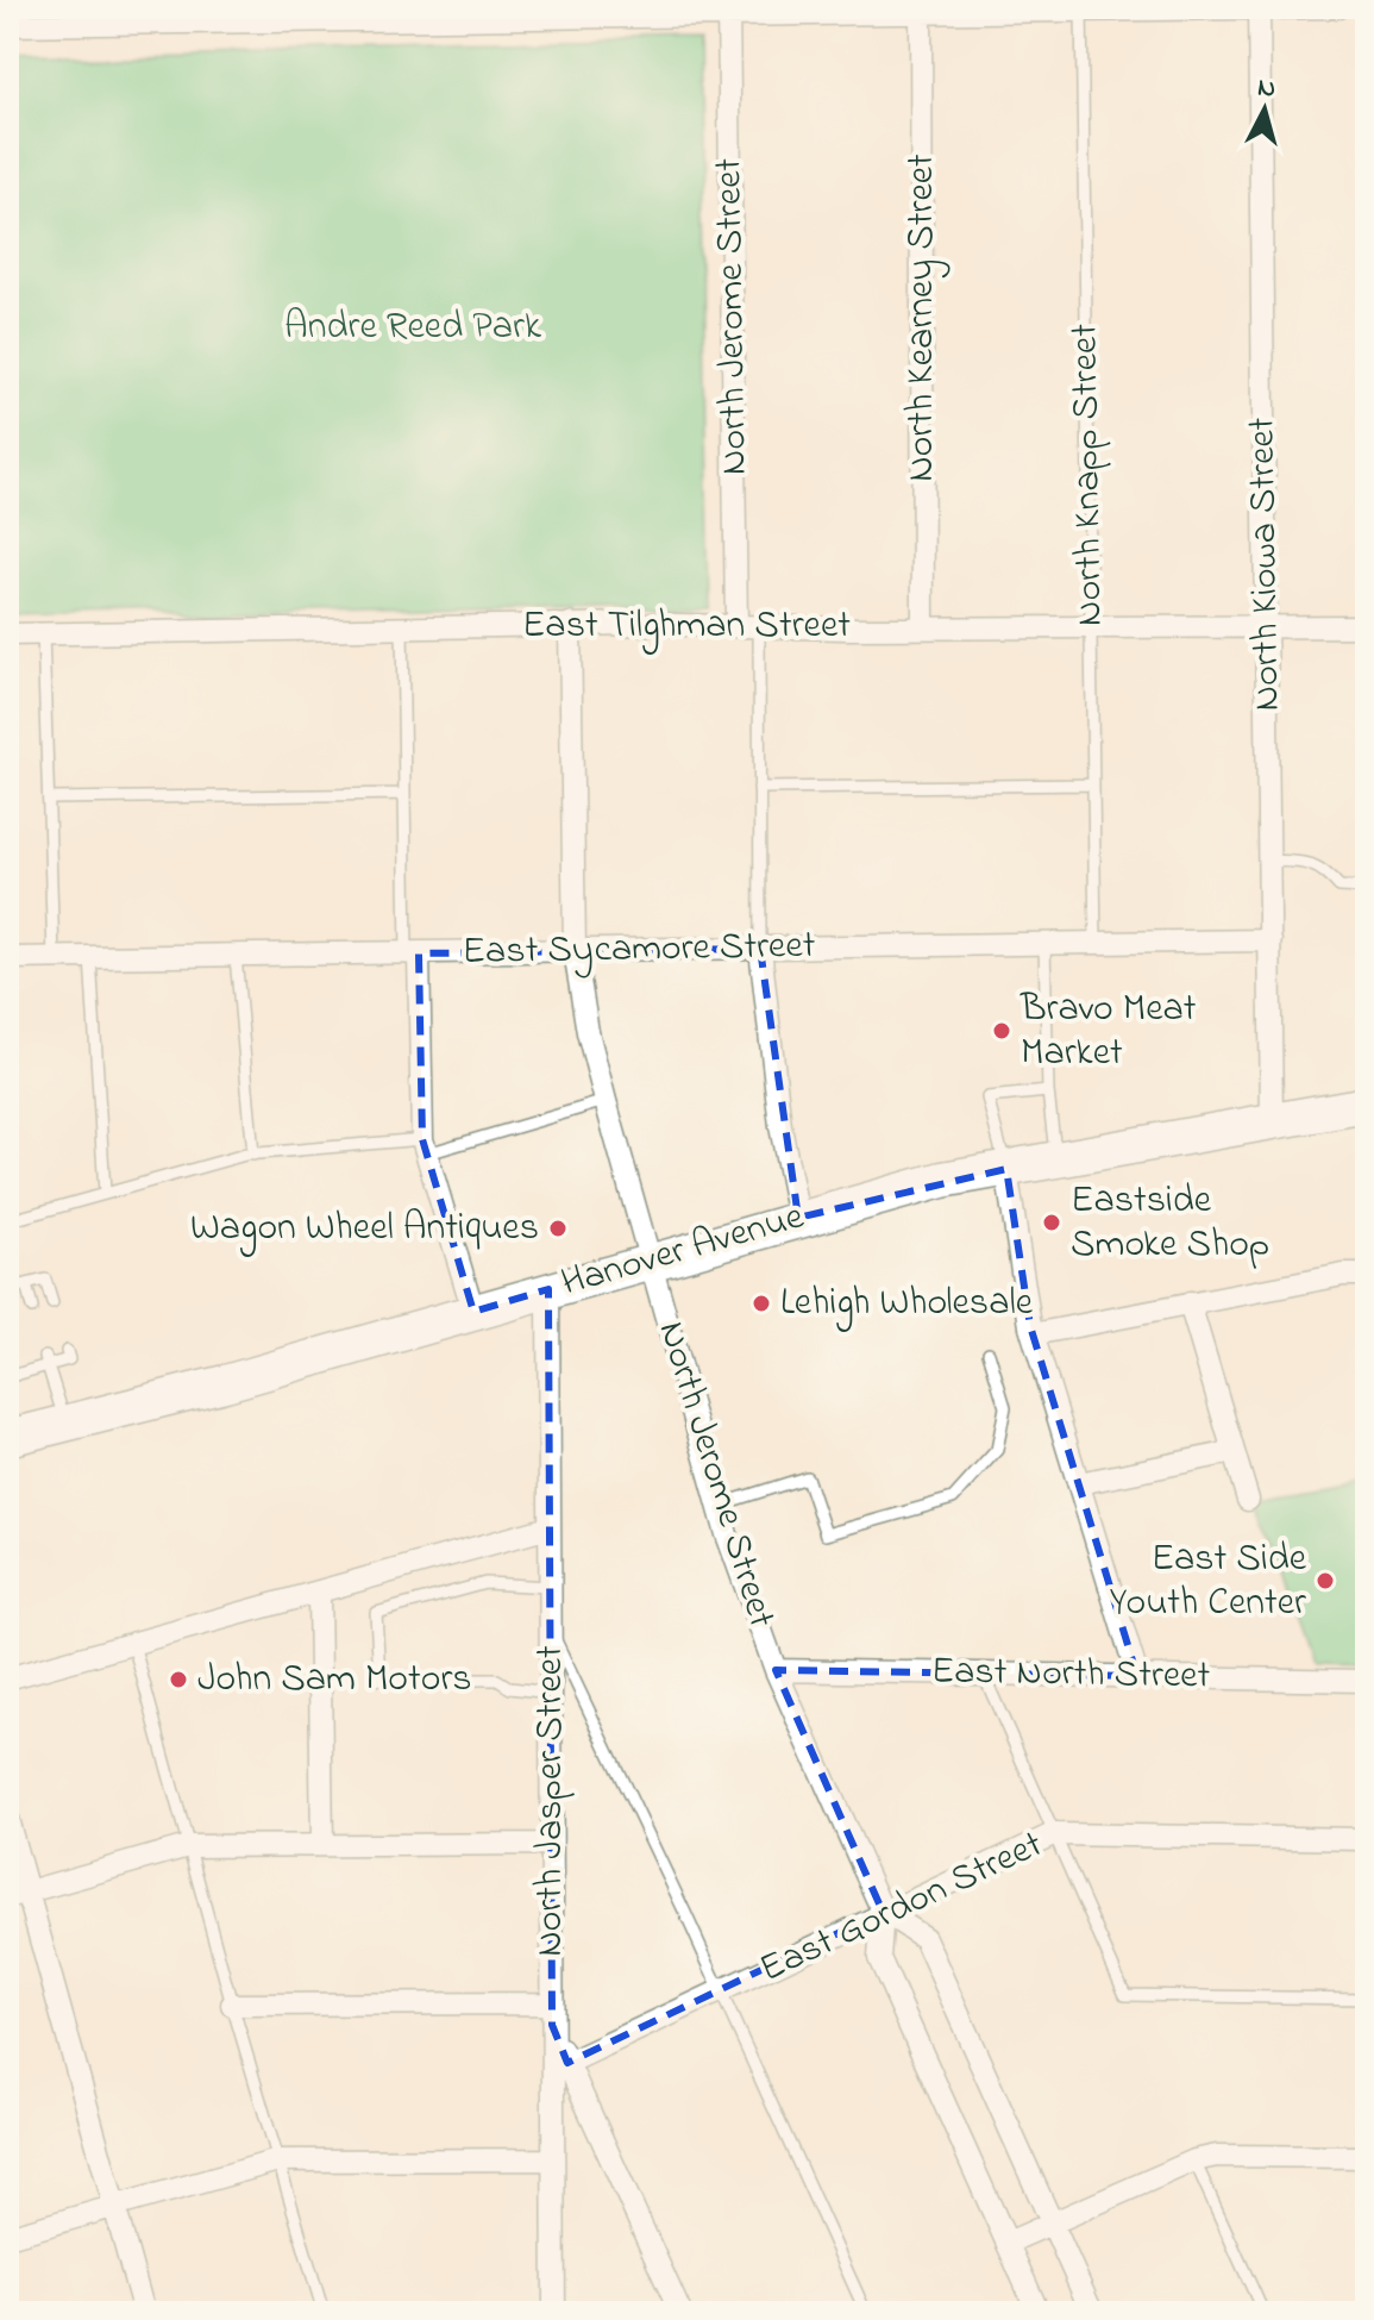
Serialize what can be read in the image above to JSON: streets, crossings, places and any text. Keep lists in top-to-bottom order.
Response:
{
  "streets": {
    "main road": ["Hanover Avenue"],
    "street": [
      "North Jerome Street",
      "North Kearney Street",
      "North Kiowa Street",
      "East Tilghman Street",
      "East Sycamore Street",
      "East North Street",
      "North Jasper Street",
      "East Gordon Street"
    ],
    "lane": ["North Knapp Street"]
  },
  "crossings": [
    ["North Jerome Street", "East Tilghman Street"],
    ["North Jerome Street", "East Sycamore Street"],
    ["North Jerome Street", "Hanover Avenue"],
    ["North Jerome Street", "East North Street"],
    ["North Jerome Street", "East Gordon Street"],
    ["North Kearney Street", "East Tilghman Street"],
    ["North Knapp Street", "East Tilghman Street"],
    ["North Knapp Street", "East Sycamore Street"],
    ["North Kiowa Street", "East Tilghman Street"],
    ["North Kiowa Street", "East Sycamore Street"],
    ["North Kiowa Street", "Hanover Avenue"],
    ["Hanover Avenue", "North Jasper Street"]
  ],
  "parks": ["Andre Reed Park"],
  "places": [
    "Bravo Meat Market",
    "Eastside Smoke Shop",
    "Wagon Wheel Antiques",
    "Lehigh Wholesale",
    "East Side Youth Center",
    "John Sam Motors"
  ],
  "north": "top"
}
